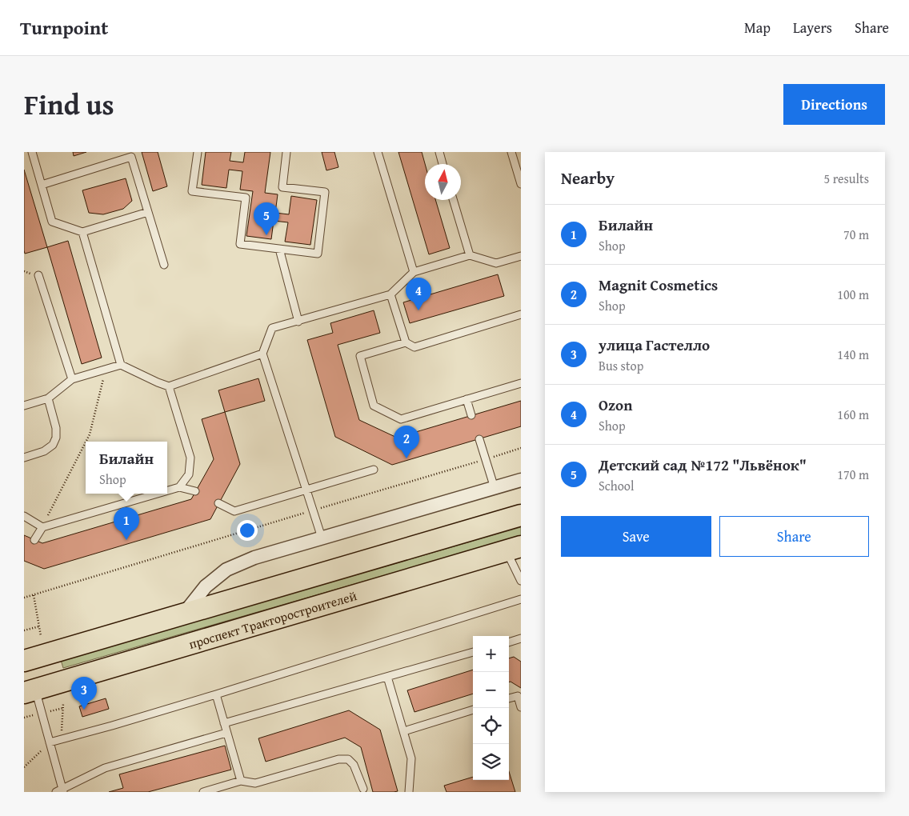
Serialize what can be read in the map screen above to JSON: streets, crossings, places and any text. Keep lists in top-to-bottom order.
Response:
{
  "streets": {
    "main road": ["проспект Тракторостроителей"]
  },
  "north": "top",
  "page": {
    "header": "Turnpoint",
    "nav": ["Map", "Layers", "Share"],
    "title": "Find us",
    "buttons": [
      "Directions",
      ["Save", "Share"]
    ],
    "heading": ["Nearby", "5 results"],
    "pins": [
      "5",
      "4",
      "2",
      "1",
      "3"
    ],
    "list": [
      {
        "mark": "1",
        "name": "Билайн",
        "note": "Shop",
        "value": "70 m"
      },
      {
        "mark": "2",
        "name": "Magnit Cosmetics",
        "note": "Shop",
        "value": "100 m"
      },
      {
        "mark": "3",
        "name": "улица Гастелло",
        "note": "Bus stop",
        "value": "140 m"
      },
      {
        "mark": "4",
        "name": "Ozon",
        "note": "Shop",
        "value": "160 m"
      },
      {
        "mark": "5",
        "name": "Детский сад №172 \"Львёнок\"",
        "note": "School",
        "value": "170 m"
      }
    ],
    "popup": ["Билайн", "Shop"],
    "map_buttons": ["+", "−"]
  }
}
